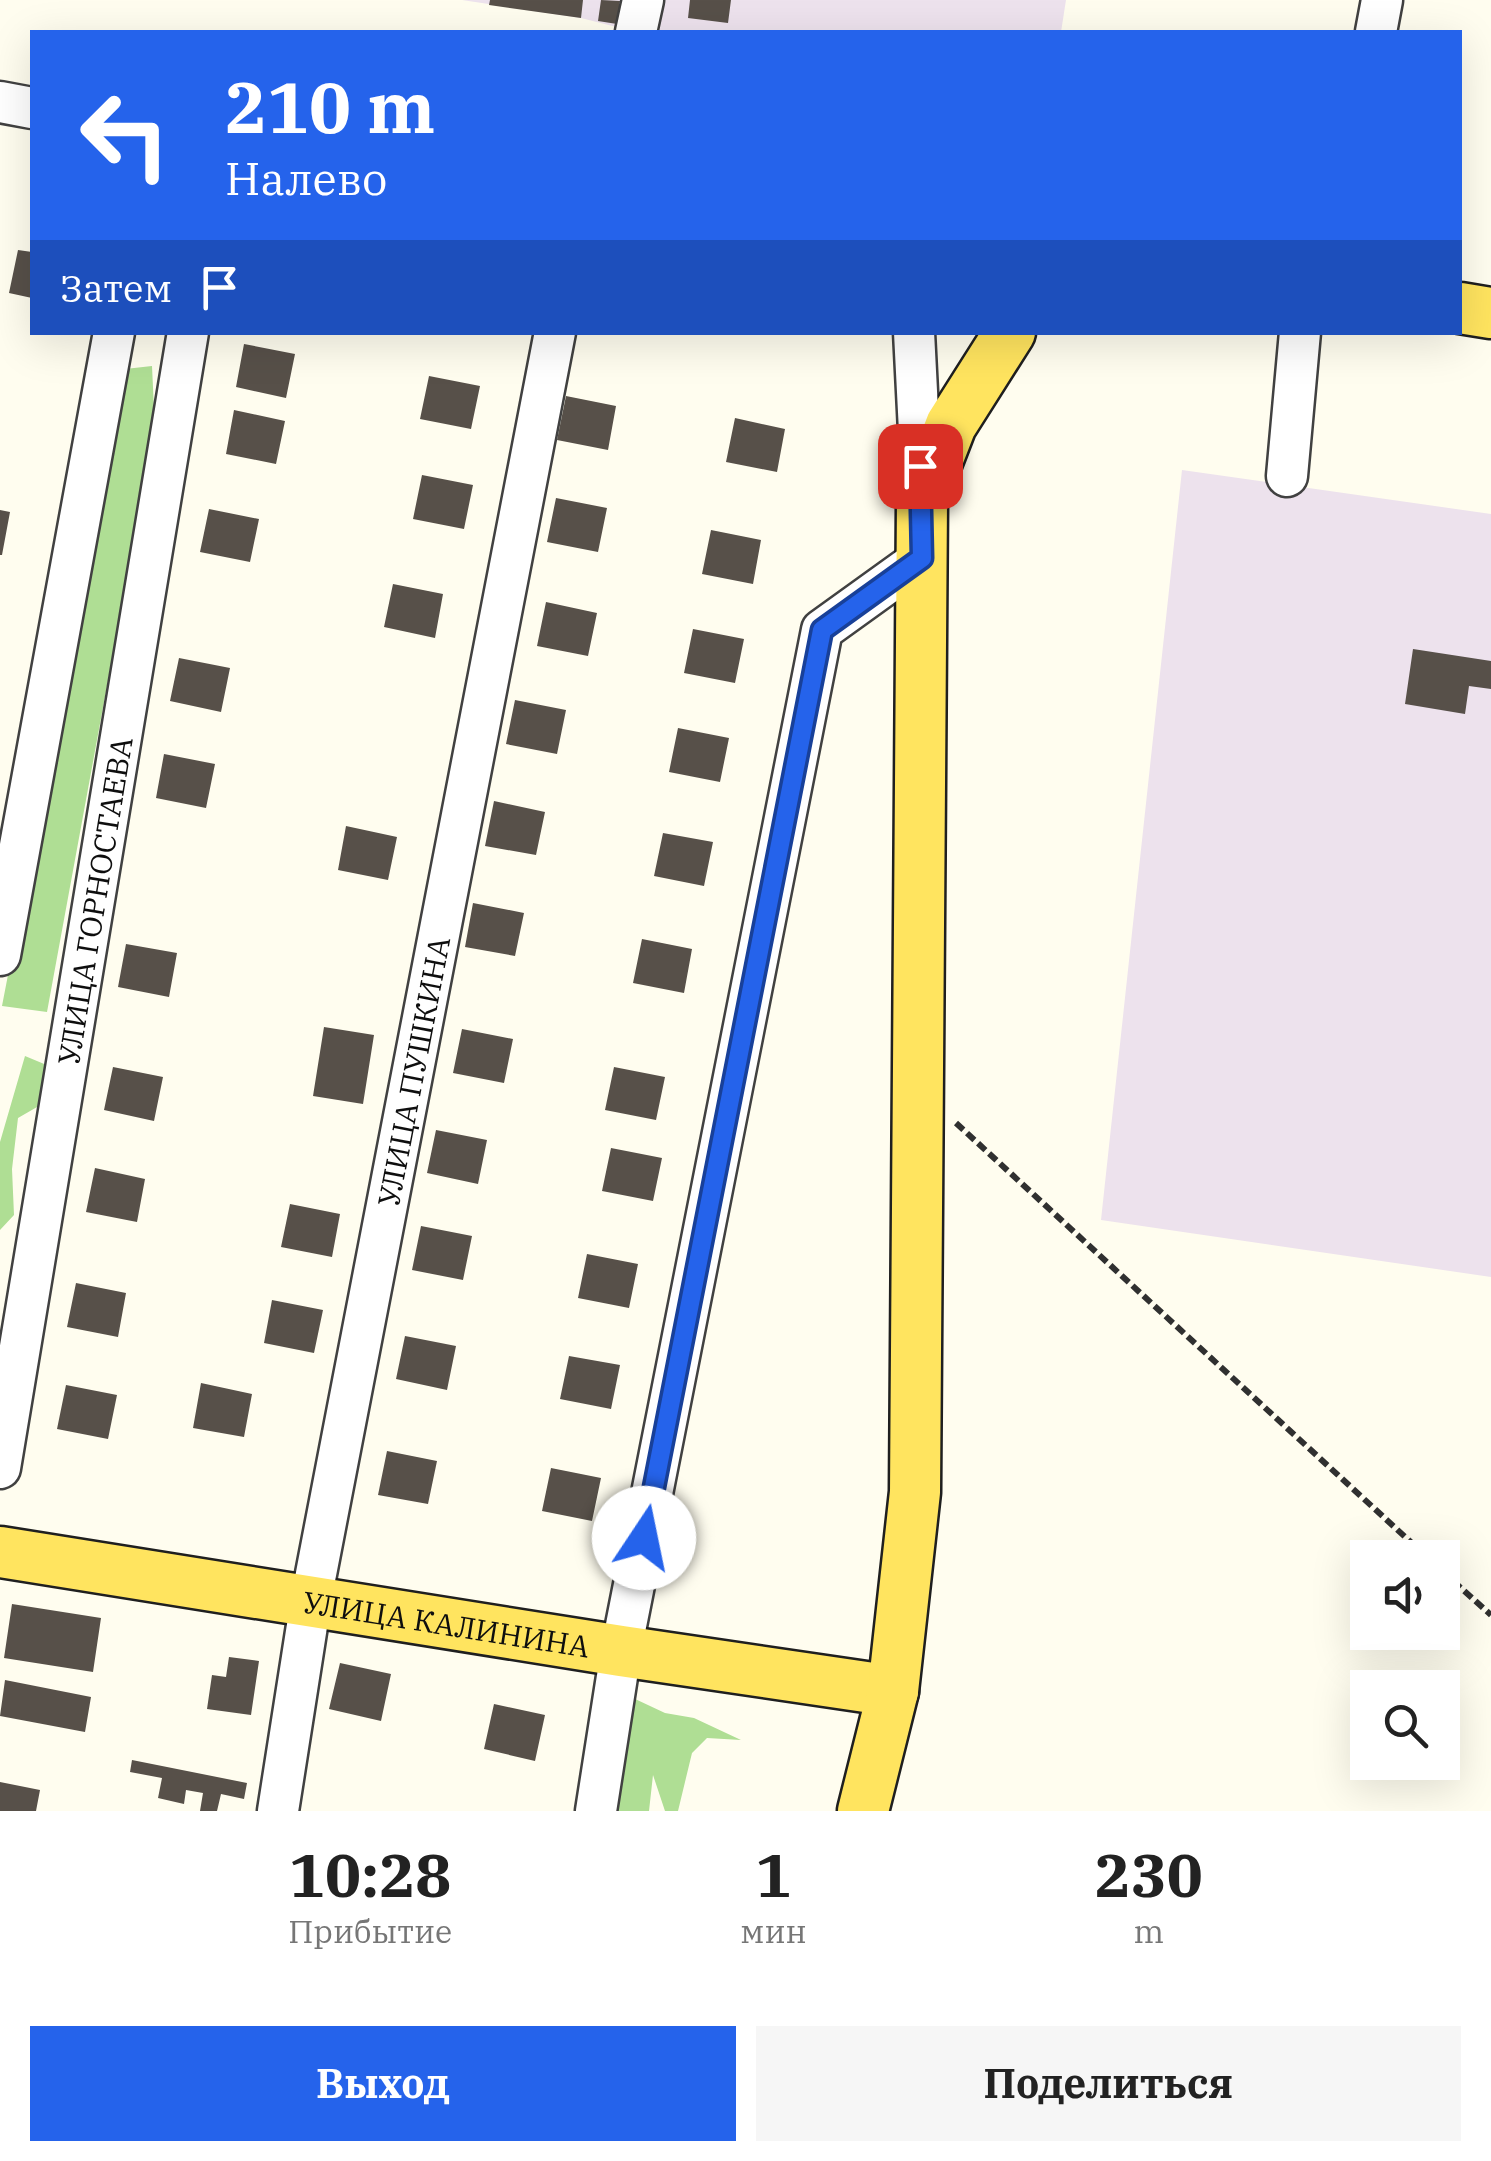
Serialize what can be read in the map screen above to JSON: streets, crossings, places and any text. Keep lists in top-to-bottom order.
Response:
{
  "streets": {
    "main road": ["УЛИЦА КАЛИНИНА"],
    "street": ["УЛИЦА ГОРНОСТАЕВА", "УЛИЦА ПУШКИНА"]
  },
  "crossings": [
    ["УЛИЦА ПУШКИНА", "УЛИЦА КАЛИНИНА"]
  ],
  "page": {
    "turn": ["210 m", "Налево"],
    "then": "Затем",
    "eta": [
      "10:28",
      "Прибытие",
      "1",
      "мин",
      "230",
      "m"
    ],
    "buttons": ["Выход", "Поделиться"]
  }
}
